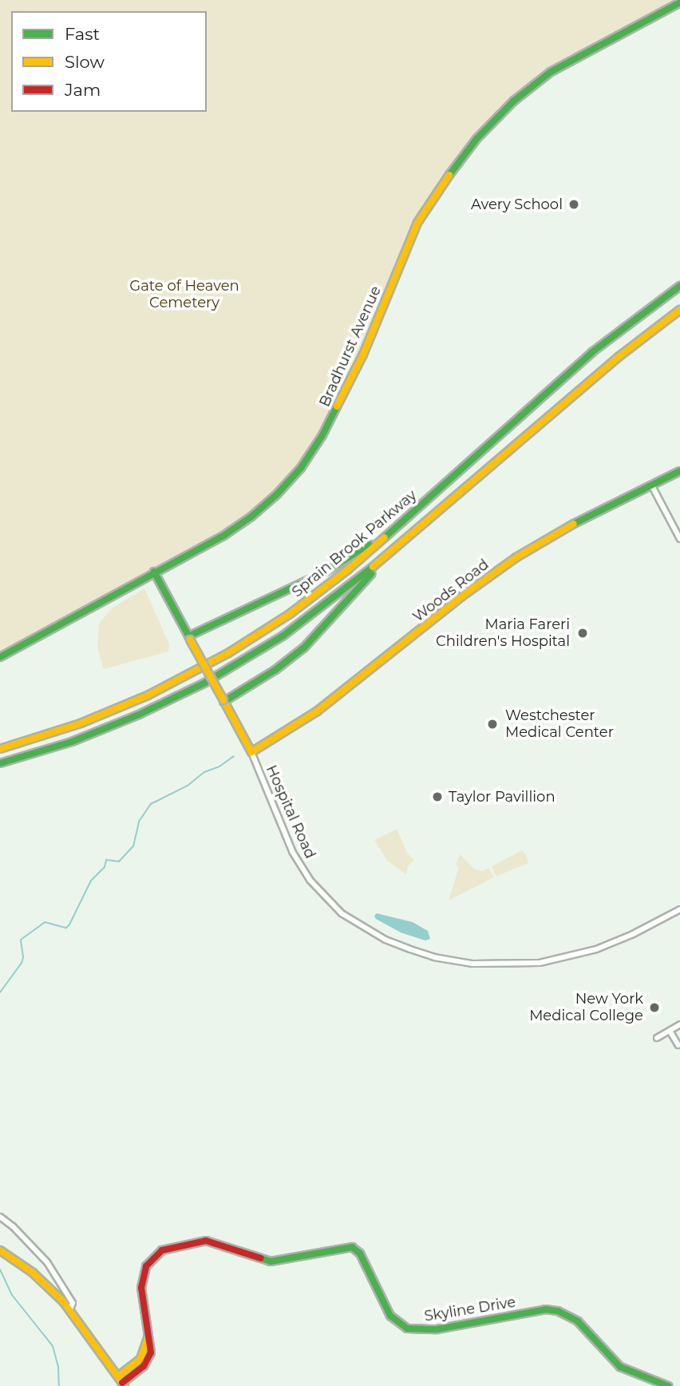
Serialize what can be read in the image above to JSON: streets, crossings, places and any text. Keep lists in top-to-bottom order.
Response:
{
  "streets": {
    "main road": [
      "Bradhurst Avenue",
      "Sprain Brook Parkway",
      "Woods Road",
      "Hospital Road",
      "Skyline Drive"
    ]
  },
  "crossings": [
    ["Bradhurst Avenue", "Hospital Road"],
    ["Woods Road", "Hospital Road"]
  ],
  "parks": ["Gate of Heaven Cemetery"],
  "places": [
    "Avery School",
    "Maria Fareri Children's Hospital",
    "Westchester Medical Center",
    "Taylor Pavillion",
    "New York Medical College"
  ],
  "legend": ["Fast", "Slow", "Jam"]
}
